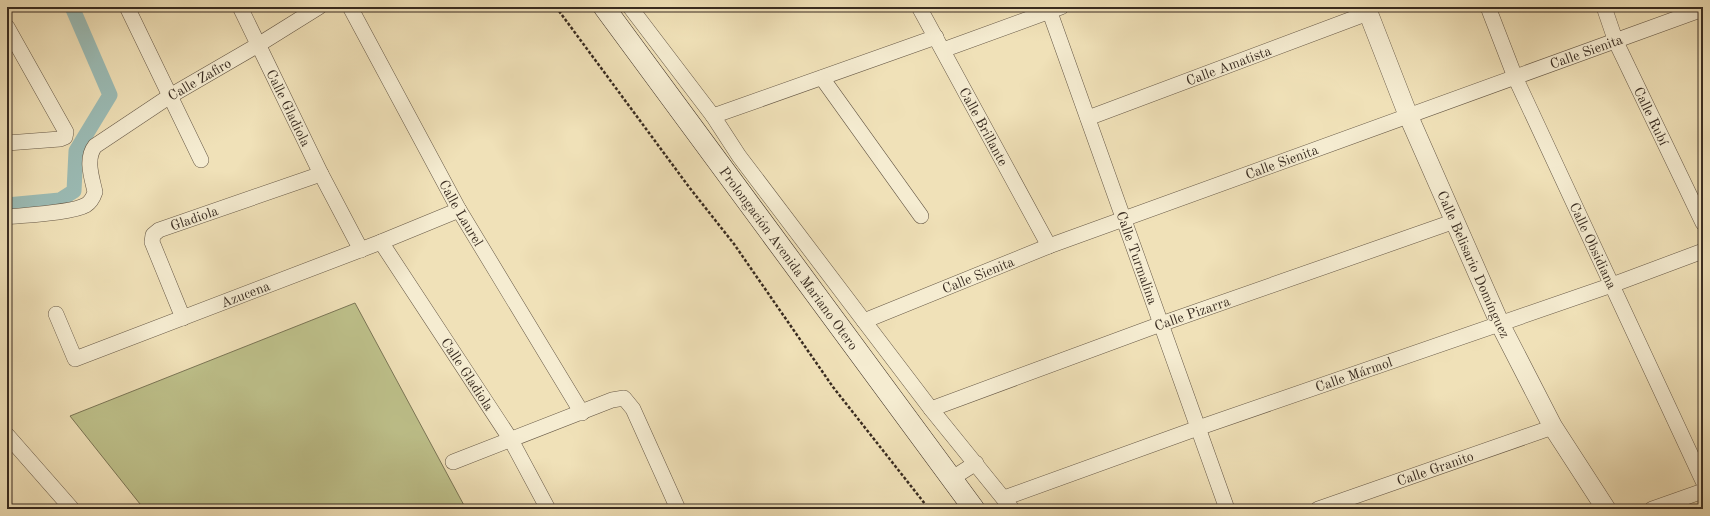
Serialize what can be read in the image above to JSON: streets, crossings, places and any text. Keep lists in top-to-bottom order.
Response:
{
  "streets": {
    "main road": ["Prolongación Avenida Mariano Otero"],
    "street": [
      "Calle Sienita",
      "Calle Amatista",
      "Calle Zafiro",
      "Calle Gladiola",
      "Calle Rubí",
      "Calle Brillante",
      "Calle Laurel",
      "Gladiola",
      "Calle Obsidiana",
      "Calle Turmalina",
      "Calle Belisario Domínguez",
      "Azucena",
      "Calle Pizarra",
      "Calle Mármol",
      "Calle Granito"
    ]
  },
  "crossings": [
    ["Calle Sienita", "Calle Rubí"],
    ["Calle Sienita", "Calle Brillante"],
    ["Calle Sienita", "Calle Obsidiana"],
    ["Calle Sienita", "Prolongación Avenida Mariano Otero"],
    ["Calle Sienita", "Calle Turmalina"],
    ["Calle Sienita", "Calle Belisario Domínguez"],
    ["Calle Amatista", "Calle Turmalina"],
    ["Calle Amatista", "Calle Belisario Domínguez"],
    ["Calle Zafiro", "Calle Gladiola"],
    ["Calle Gladiola", "Gladiola"],
    ["Calle Gladiola", "Azucena"],
    ["Calle Laurel", "Azucena"],
    ["Gladiola", "Azucena"],
    ["Calle Obsidiana", "Calle Mármol"],
    ["Prolongación Avenida Mariano Otero", "Calle Pizarra"],
    ["Prolongación Avenida Mariano Otero", "Calle Mármol"],
    ["Calle Turmalina", "Calle Pizarra"],
    ["Calle Turmalina", "Calle Mármol"],
    ["Calle Belisario Domínguez", "Calle Pizarra"],
    ["Calle Belisario Domínguez", "Calle Mármol"],
    ["Calle Belisario Domínguez", "Calle Granito"]
  ]
}
